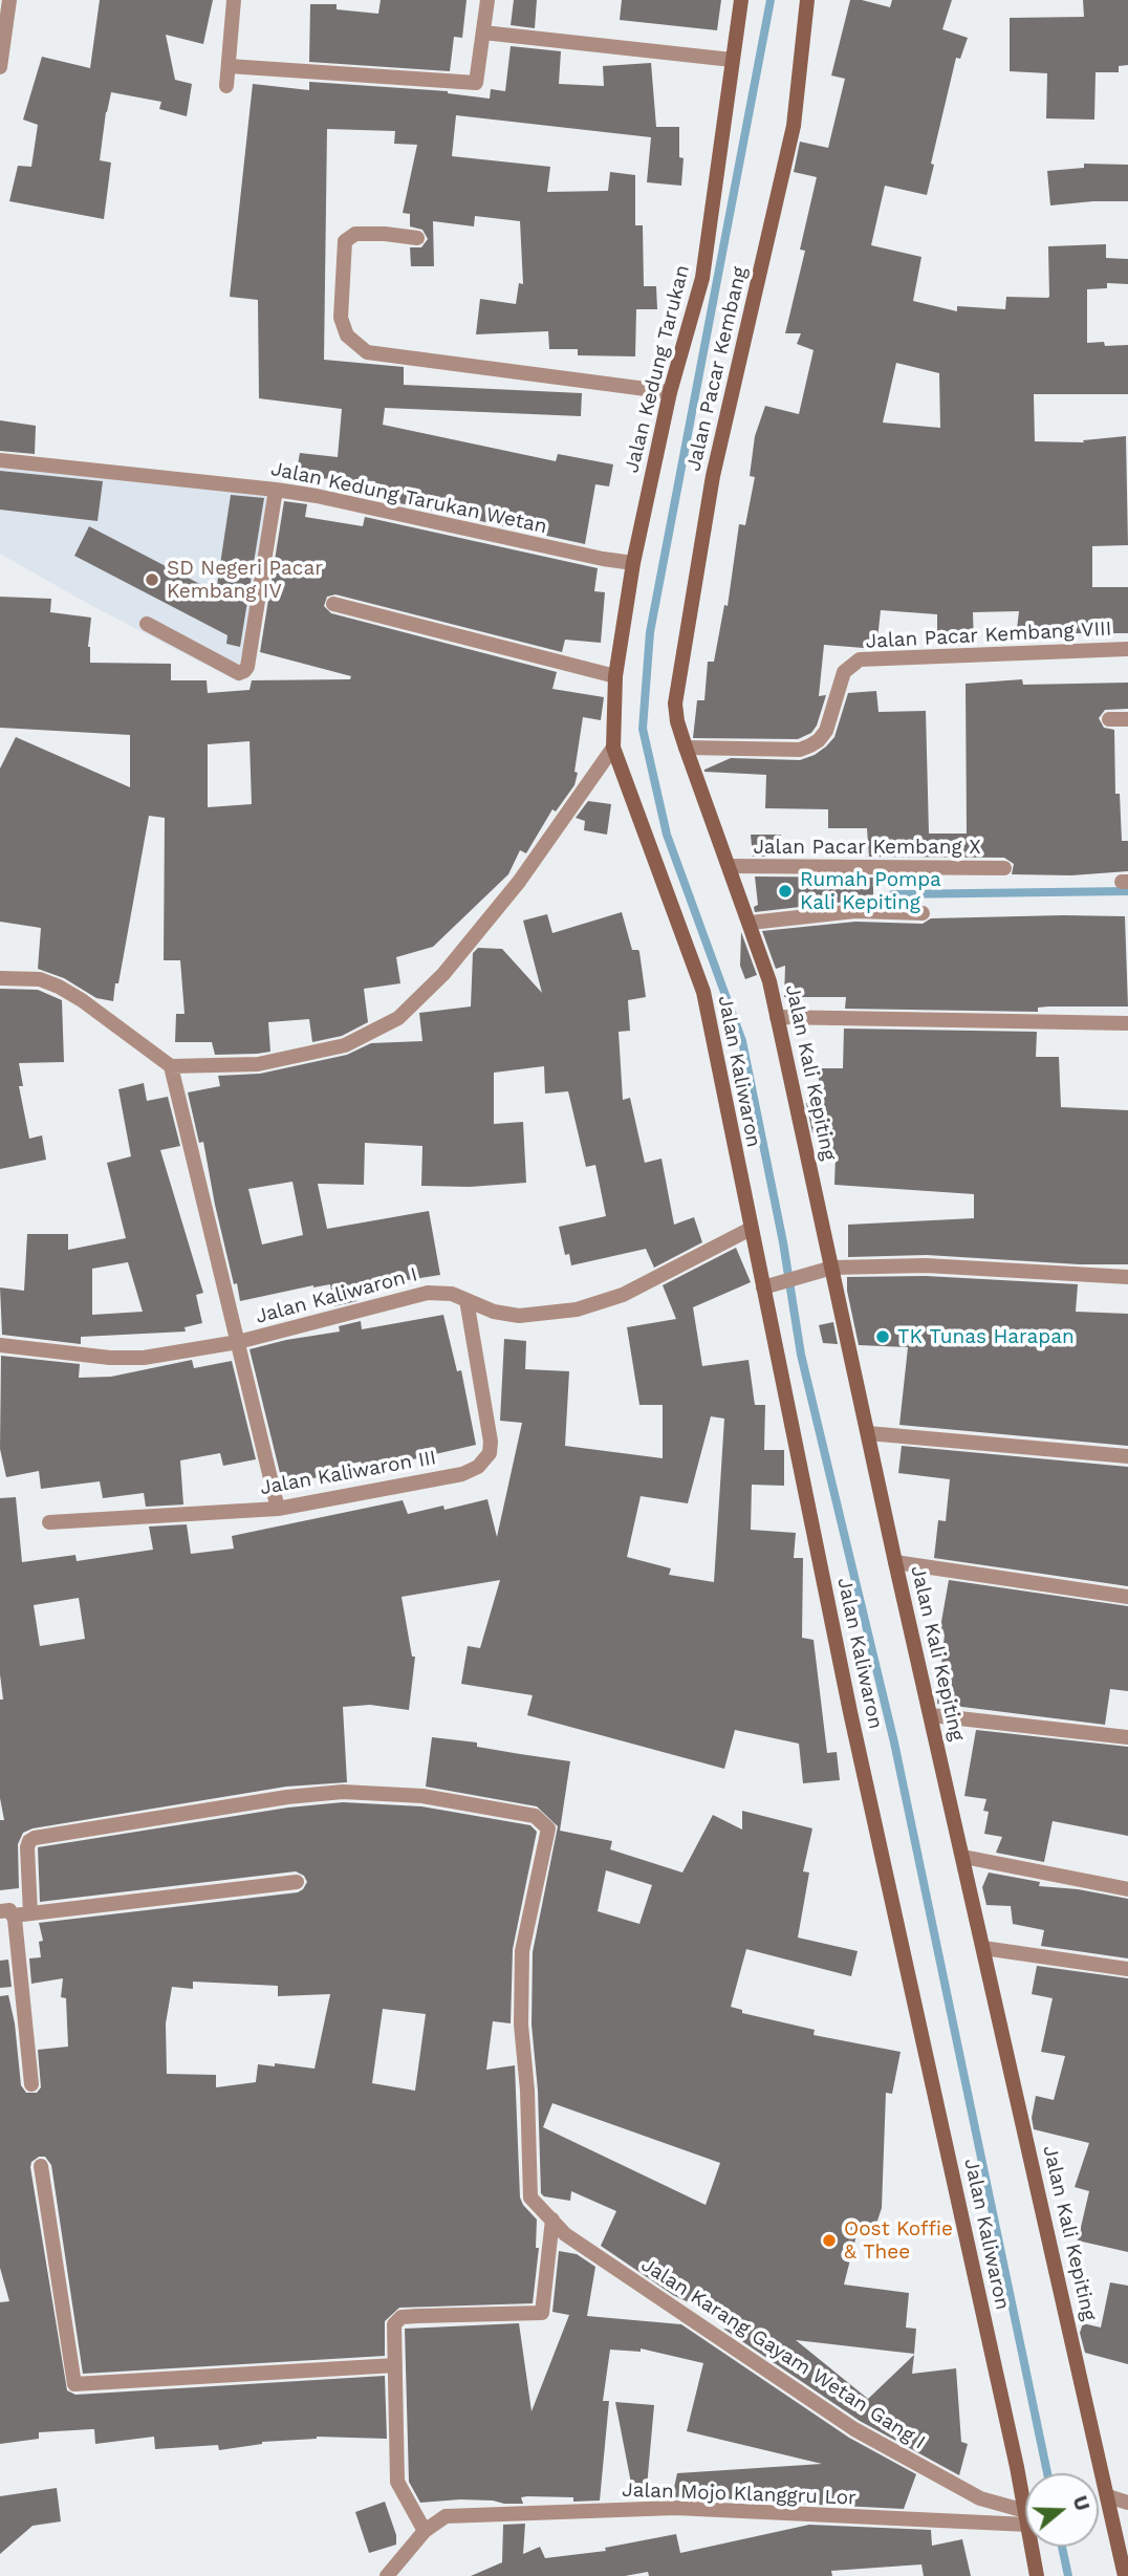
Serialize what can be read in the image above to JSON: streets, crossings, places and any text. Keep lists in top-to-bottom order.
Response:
{
  "streets": {
    "main road": [
      "Jalan Kedung Tarukan",
      "Jalan Pacar Kembang",
      "Jalan Kaliwaron",
      "Jalan Kali Kepiting"
    ],
    "street": [
      "Jalan Kedung Tarukan Wetan",
      "Jalan Pacar Kembang VIII",
      "Jalan Pacar Kembang X",
      "Jalan Kaliwaron I",
      "Jalan Kaliwaron III",
      "Jalan Karang Gayam Wetan Gang I",
      "Jalan Mojo Klanggru Lor"
    ]
  },
  "crossings": [
    ["Jalan Kedung Tarukan", "Jalan Kedung Tarukan Wetan"],
    ["Jalan Kedung Tarukan", "Jalan Kaliwaron"],
    ["Jalan Pacar Kembang", "Jalan Pacar Kembang VIII"],
    ["Jalan Pacar Kembang", "Jalan Kali Kepiting"],
    ["Jalan Pacar Kembang VIII", "Jalan Kali Kepiting"],
    ["Jalan Pacar Kembang X", "Jalan Kali Kepiting"],
    ["Jalan Kaliwaron", "Jalan Kaliwaron I"],
    ["Jalan Kaliwaron I", "Jalan Kaliwaron III"]
  ],
  "places": [
    "SD Negeri Pacar Kembang IV",
    "Rumah Pompa Kali Kepiting",
    "TK Tunas Harapan",
    "Oost Koffie & Thee"
  ],
  "north": "right"
}
